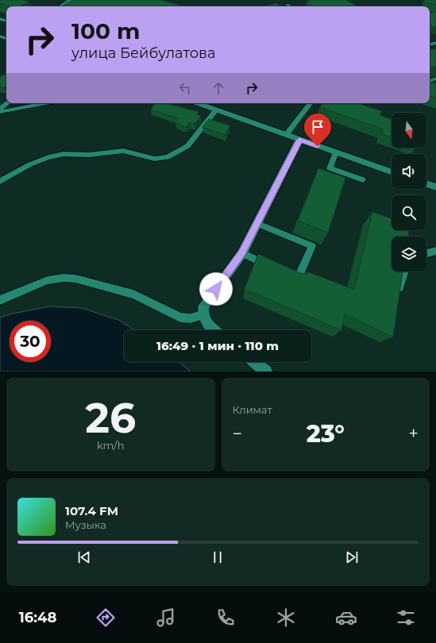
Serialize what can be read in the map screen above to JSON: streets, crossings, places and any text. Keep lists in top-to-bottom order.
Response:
{
  "north": "bottom",
  "page": {
    "turn": ["100 m", "улица Бейбулатова"],
    "limit": "30",
    "trip": "16:49 · 1 мин · 110 m",
    "tile": [
      ["26", "km/h"],
      "Климат"
    ],
    "heat": ["−", "23°", "+"],
    "song": ["107.4 FM", "Музыка"],
    "tabs": "16:48"
  }
}
